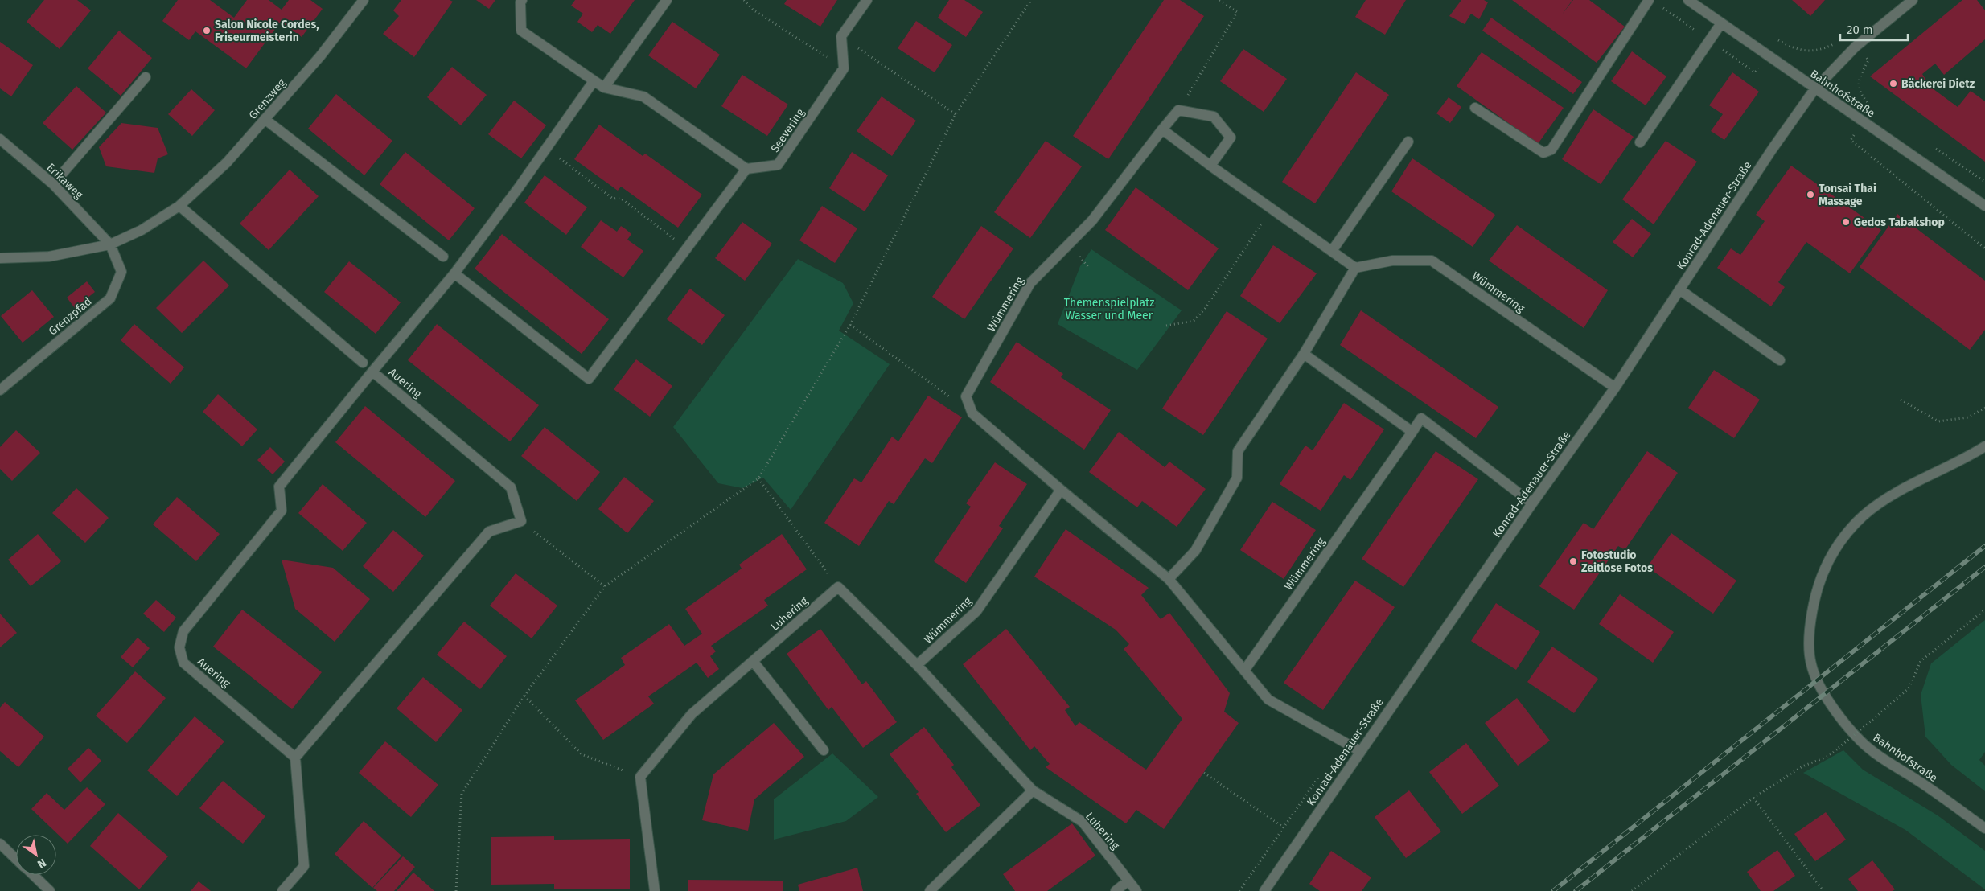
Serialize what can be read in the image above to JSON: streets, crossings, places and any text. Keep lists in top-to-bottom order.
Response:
{
  "streets": {
    "street": [
      "Bahnhofstraße",
      "Grenzweg",
      "Seevering",
      "Erikaweg",
      "Konrad-Adenauer-Straße",
      "Wümmering",
      "Grenzpfad",
      "Auering",
      "Luhering"
    ]
  },
  "crossings": [
    ["Bahnhofstraße", "Konrad-Adenauer-Straße"],
    ["Grenzweg", "Erikaweg"],
    ["Grenzweg", "Grenzpfad"],
    ["Erikaweg", "Grenzpfad"],
    ["Konrad-Adenauer-Straße", "Wümmering"],
    ["Wümmering", "Luhering"]
  ],
  "parks": ["Themenspielplatz Wasser und Meer"],
  "places": [
    "Salon Nicole Cordes, Friseurmeisterin",
    "Bäckerei Dietz",
    "Tonsai Thai Massage",
    "Gedos Tabakshop",
    "Fotostudio Zeitlose Fotos"
  ],
  "scale_bar": "20 m",
  "north": "bottom right"
}
